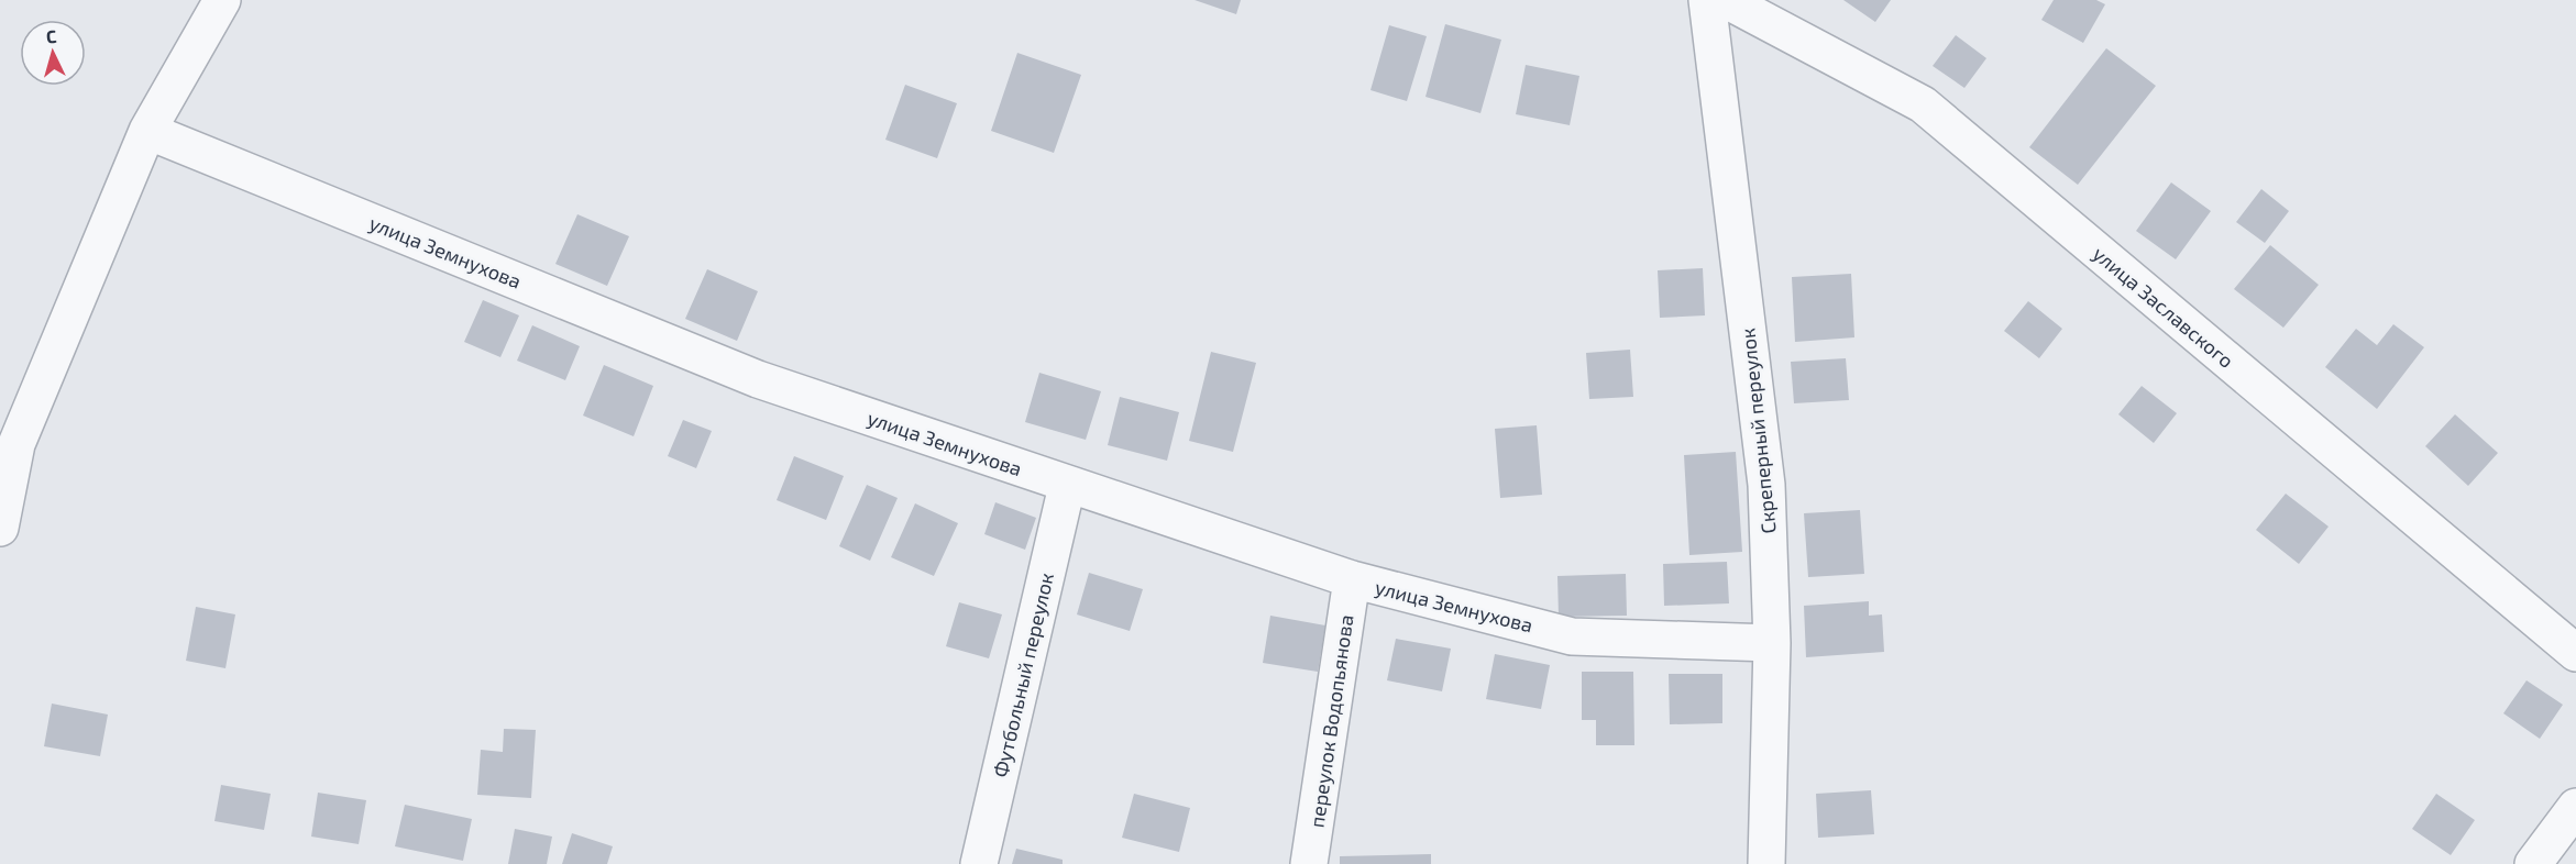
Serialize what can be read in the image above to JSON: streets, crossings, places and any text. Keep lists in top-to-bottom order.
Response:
{
  "streets": {
    "street": [
      "улица Земнухова",
      "улица Заславского",
      "Скреперный переулок",
      "Футбольный переулок",
      "переулок Водопьянова"
    ]
  },
  "crossings": [
    ["улица Земнухова", "Скреперный переулок"],
    ["улица Земнухова", "Футбольный переулок"],
    ["улица Земнухова", "переулок Водопьянова"]
  ],
  "north": "top"
}
